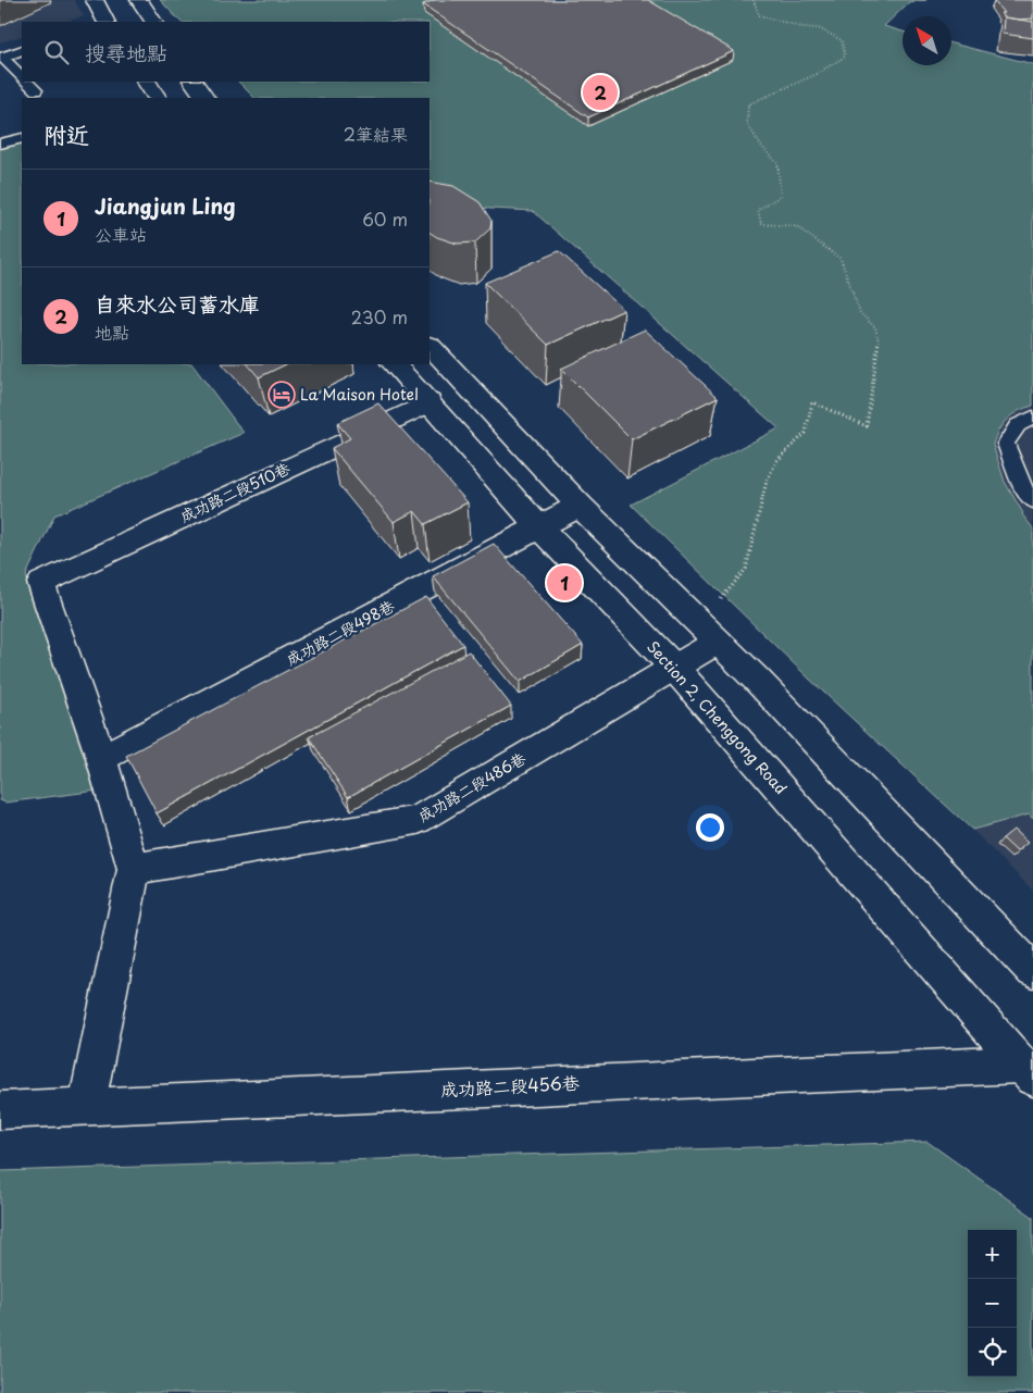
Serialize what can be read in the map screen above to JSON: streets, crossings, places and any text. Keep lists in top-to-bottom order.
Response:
{
  "streets": {
    "street": [
      "成功路二段510巷",
      "成功路二段498巷",
      "Section 2, Chenggong Road",
      "成功路二段486巷",
      "成功路二段456巷"
    ]
  },
  "crossings": [
    ["成功路二段510巷", "成功路二段498巷"],
    ["成功路二段510巷", "Section 2, Chenggong Road"],
    ["成功路二段498巷", "Section 2, Chenggong Road"],
    ["Section 2, Chenggong Road", "成功路二段486巷"],
    ["Section 2, Chenggong Road", "成功路二段456巷"]
  ],
  "places": {
    "hotel": ["La Maison Hotel"]
  },
  "north": "top left",
  "page": {
    "search": "搜尋地點",
    "pins": ["2", "1"],
    "heading": ["附近", "2筆結果"],
    "list": [
      {
        "mark": "1",
        "name": "Jiangjun Ling",
        "note": "公車站",
        "value": "60 m"
      },
      {
        "mark": "2",
        "name": "自來水公司蓄水庫",
        "note": "地點",
        "value": "230 m"
      }
    ],
    "map_buttons": ["+", "−"]
  }
}
